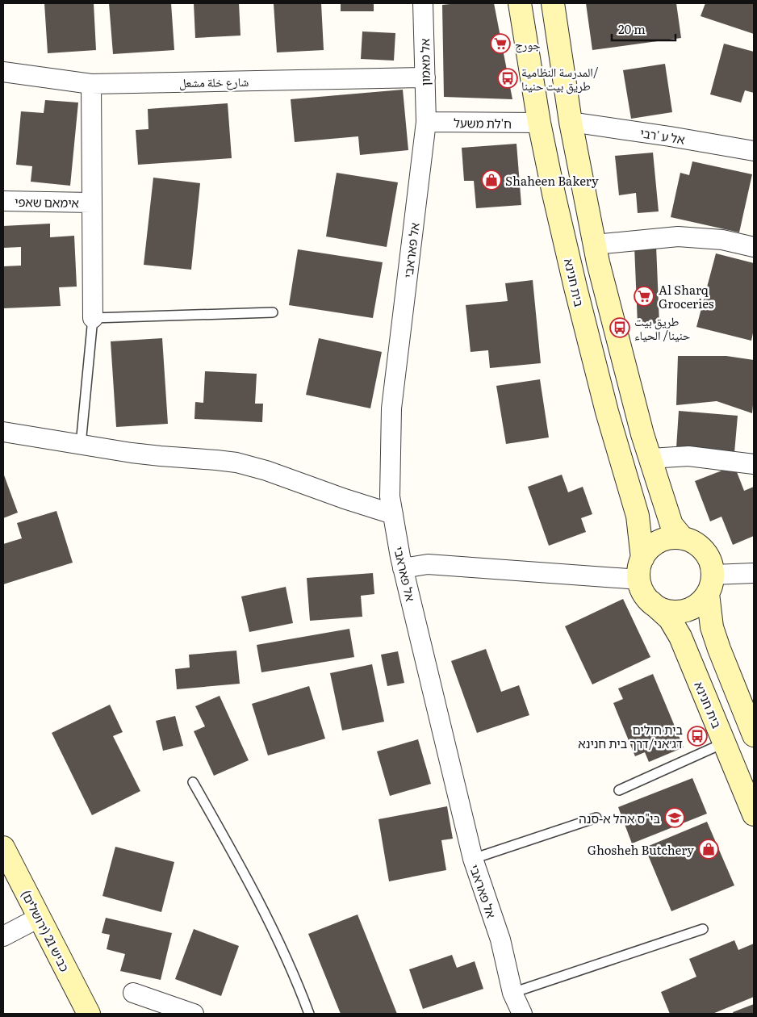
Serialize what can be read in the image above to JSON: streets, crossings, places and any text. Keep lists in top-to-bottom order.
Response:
{
  "streets": {
    "street": [
      "אל מאמון",
      "شارع خلة مشعل",
      "ח'לת משעל",
      "אל ע 'רבי",
      "אימאם שאפי",
      "אל פאראבי",
      "בית חנינא",
      "כביש 21 (ירושלים)"
    ]
  },
  "crossings": [
    ["אל מאמון", "شارع خلة مشعل"],
    ["אל מאמון", "ח'לת משעל"],
    ["אל מאמון", "אל פאראבי"],
    ["ח'לת משעל", "אל פאראבי"],
    ["ח'לת משעל", "בית חנינא"]
  ],
  "places": {
    "supermarket": ["جورج", "Al Sharq Groceries"],
    "bus stop": ["المدرسة النظامية/ طريق بيت حنينا", "طريق بيت حنينا/ الحياء", "בית חולים דג׳אני/דרך בית חנינא"],
    "shop": ["Shaheen Bakery", "Ghosheh Butchery"],
    "school or university": ["בי\"ס אהל א-סנה"]
  },
  "scale_bar": "20 m"
}
